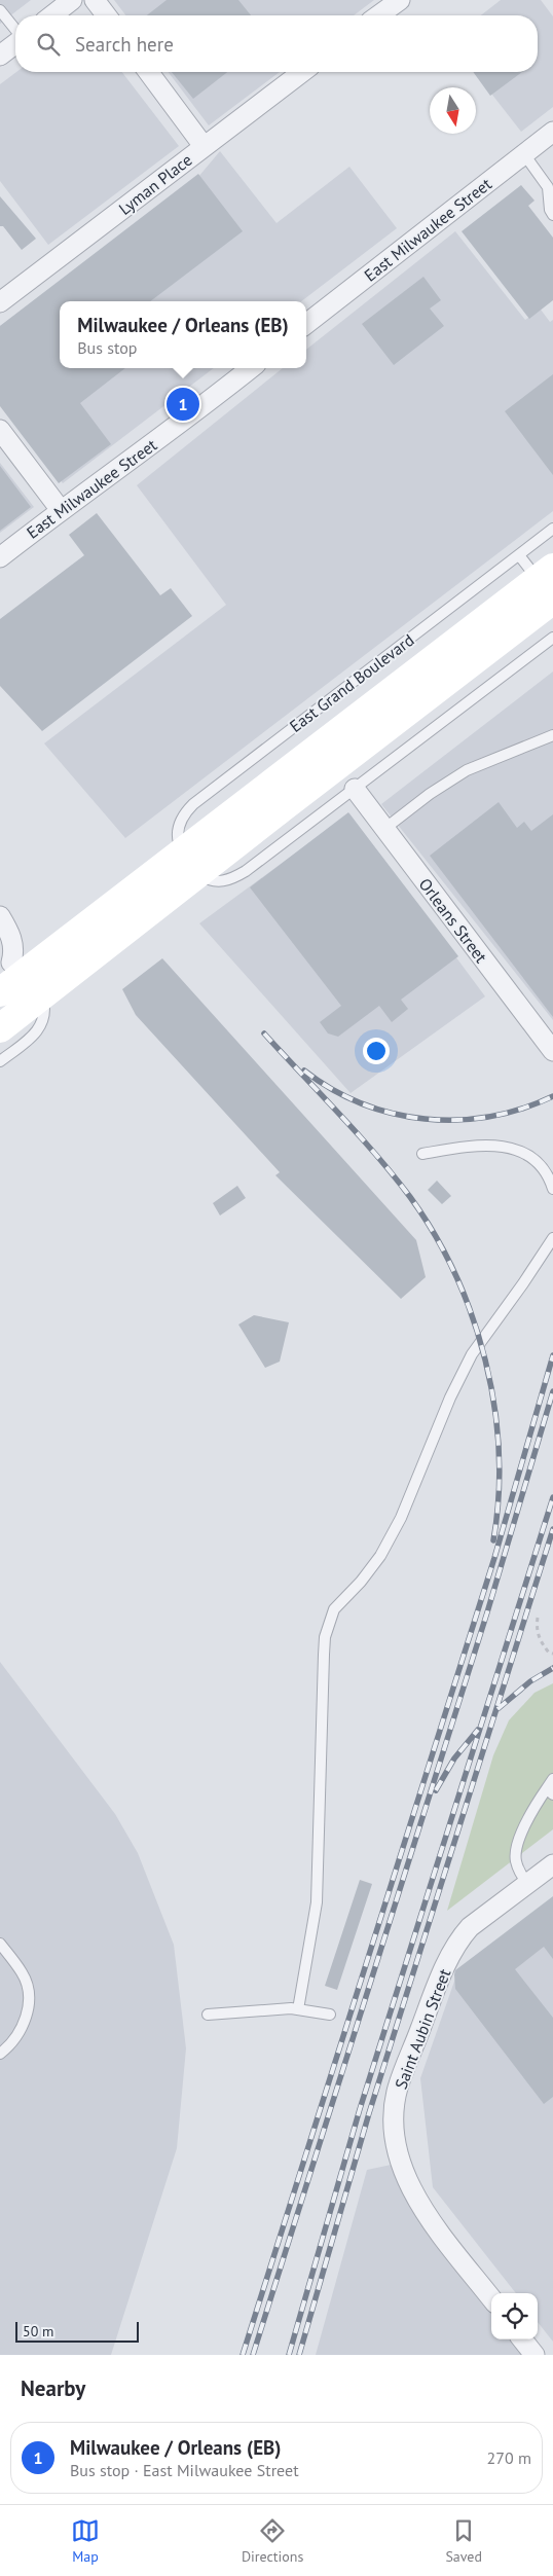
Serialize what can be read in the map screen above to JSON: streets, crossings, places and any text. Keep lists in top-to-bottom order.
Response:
{
  "streets": {
    "street": [
      "Lyman Place",
      "East Milwaukee Street",
      "Orleans Street",
      "Saint Aubin Street"
    ],
    "lane": ["East Grand Boulevard"]
  },
  "crossings": [
    ["East Grand Boulevard", "Orleans Street"]
  ],
  "scale_bar": "50 m",
  "north": "bottom",
  "page": {
    "search": "Search here",
    "popup": ["Milwaukee / Orleans (EB)", "Bus stop"],
    "pins": "1",
    "scale": "50 m",
    "heading": "Nearby",
    "list": [
      {
        "mark": "1",
        "name": "Milwaukee / Orleans (EB)",
        "note": "Bus stop · East Milwaukee Street",
        "value": "270 m"
      }
    ],
    "nav": ["Map", "Directions", "Saved"]
  }
}
